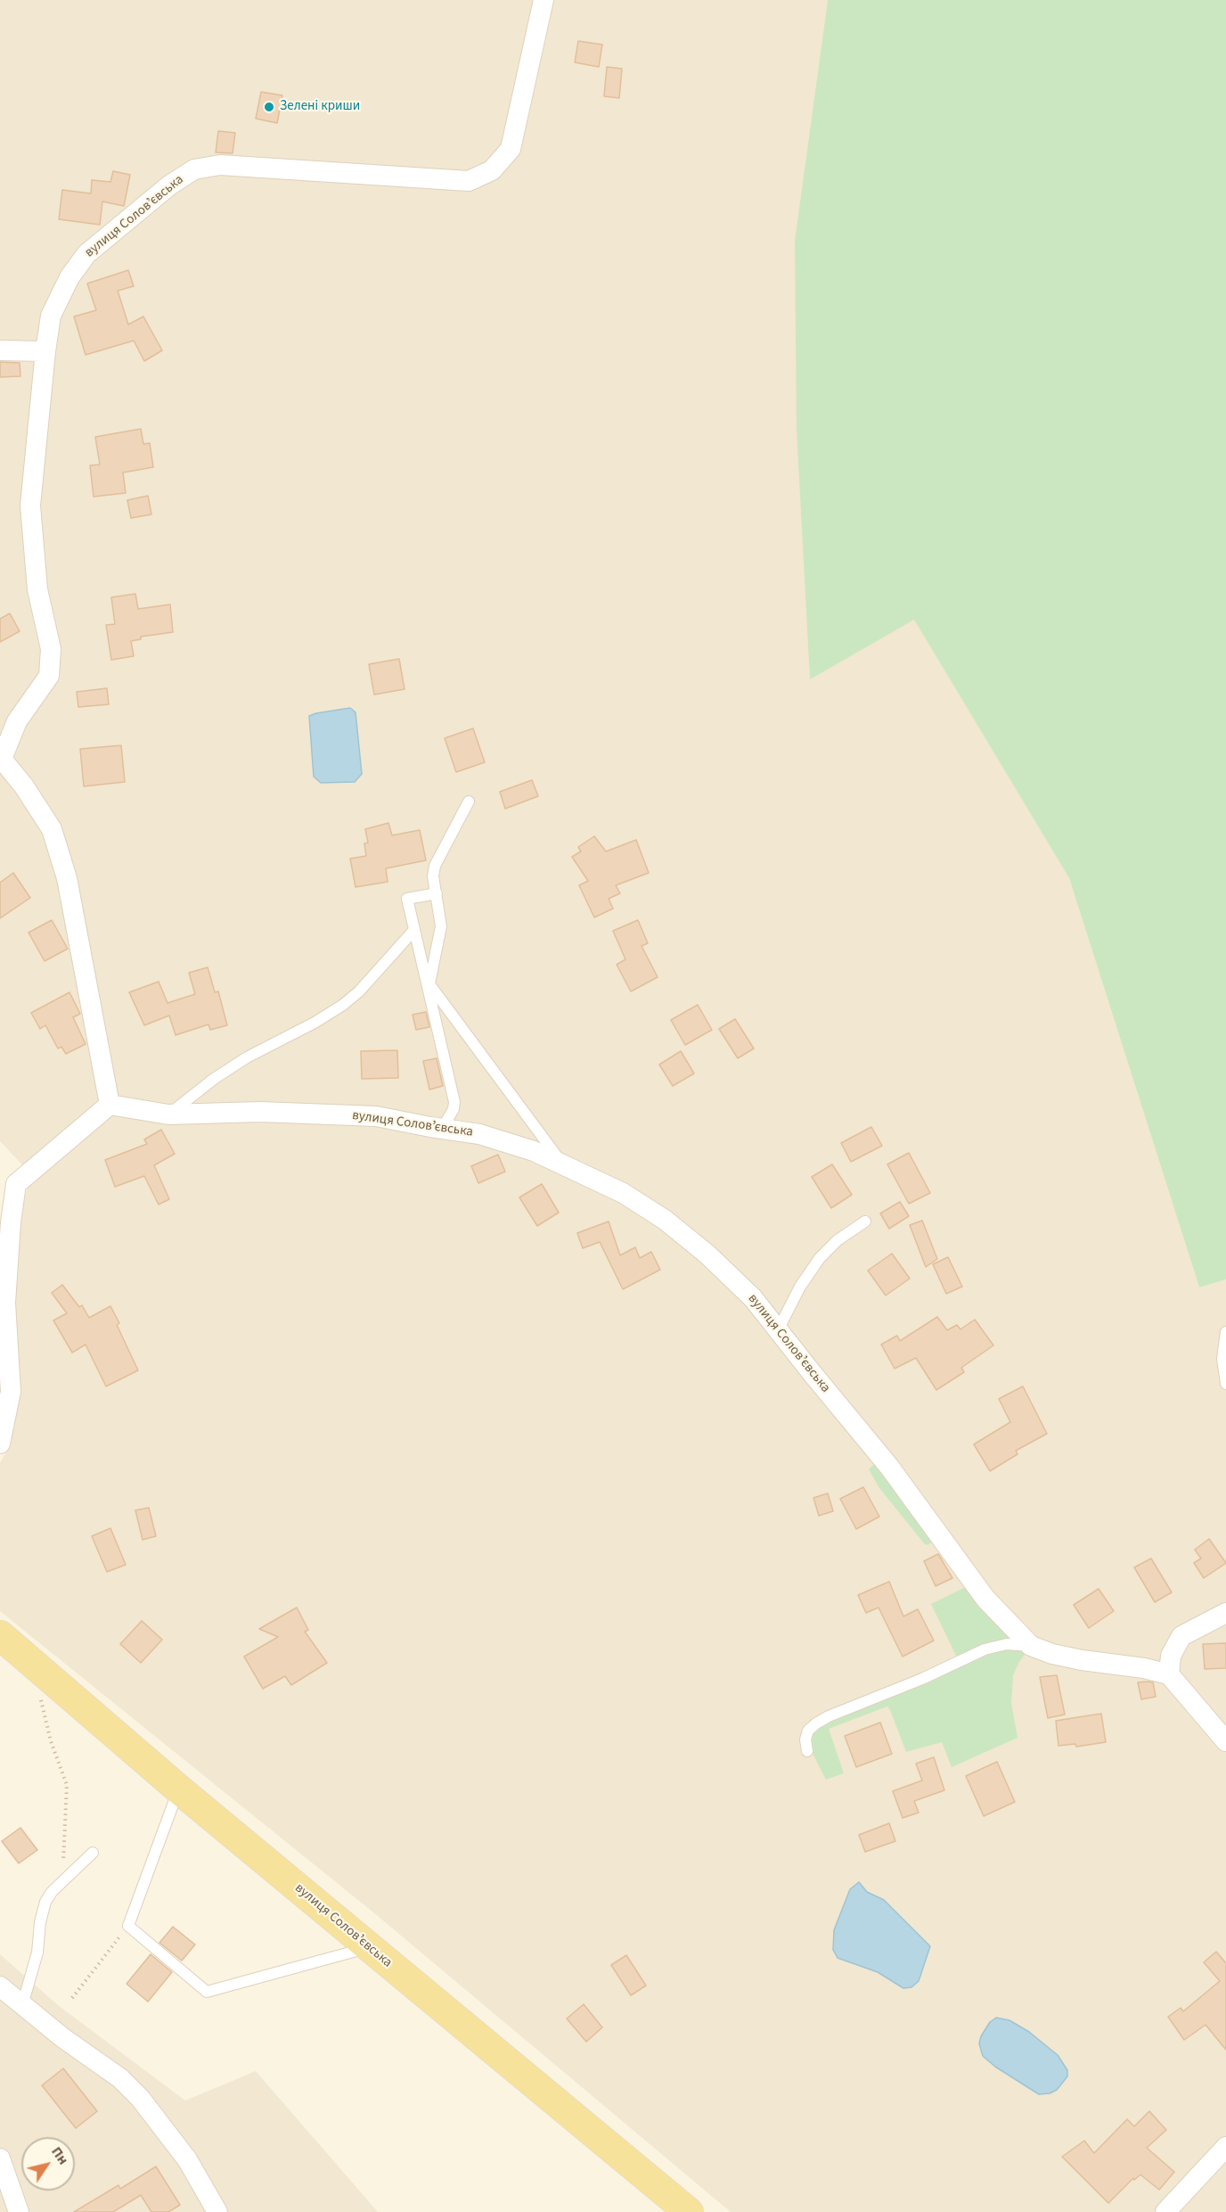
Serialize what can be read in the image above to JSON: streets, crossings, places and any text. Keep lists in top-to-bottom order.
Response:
{
  "streets": {
    "main road": ["вулиця Соловʼєвська"]
  },
  "places": ["Зелені криши"],
  "north": "top right"
}
